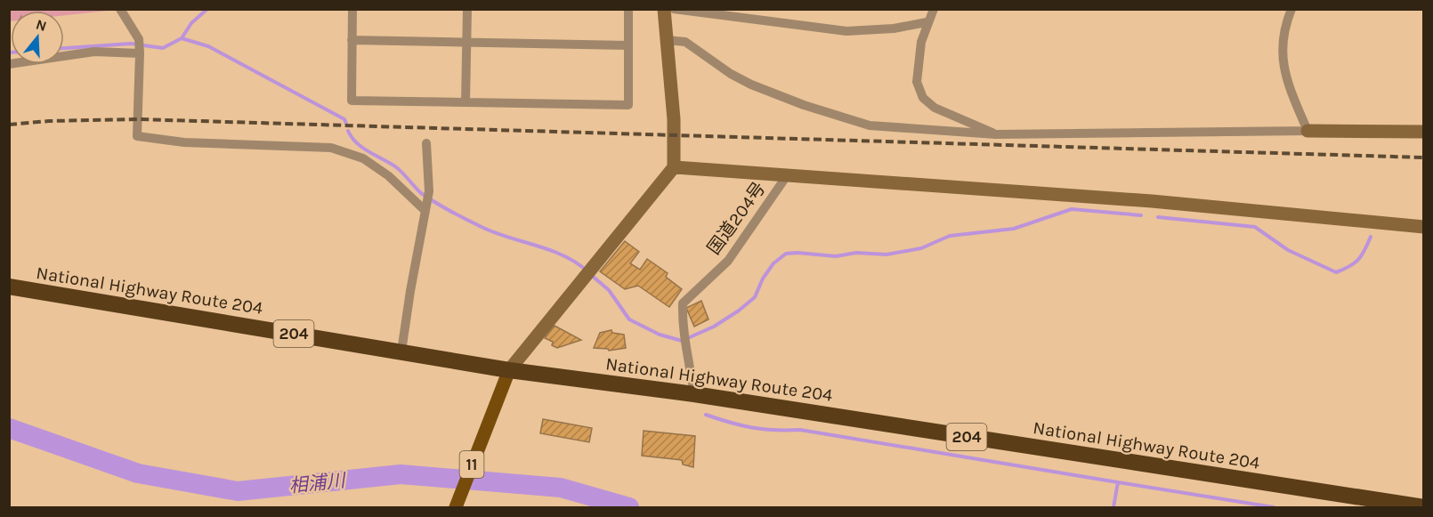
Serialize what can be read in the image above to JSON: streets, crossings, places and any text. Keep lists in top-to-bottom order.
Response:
{
  "streets": {
    "highway": ["National Highway Route 204", "204"],
    "main road": ["11"],
    "street": ["国道204号"]
  },
  "crossings": [
    ["国道204号", "National Highway Route 204"],
    ["National Highway Route 204", "11"]
  ],
  "water": ["相浦川"],
  "north": "top"
}
